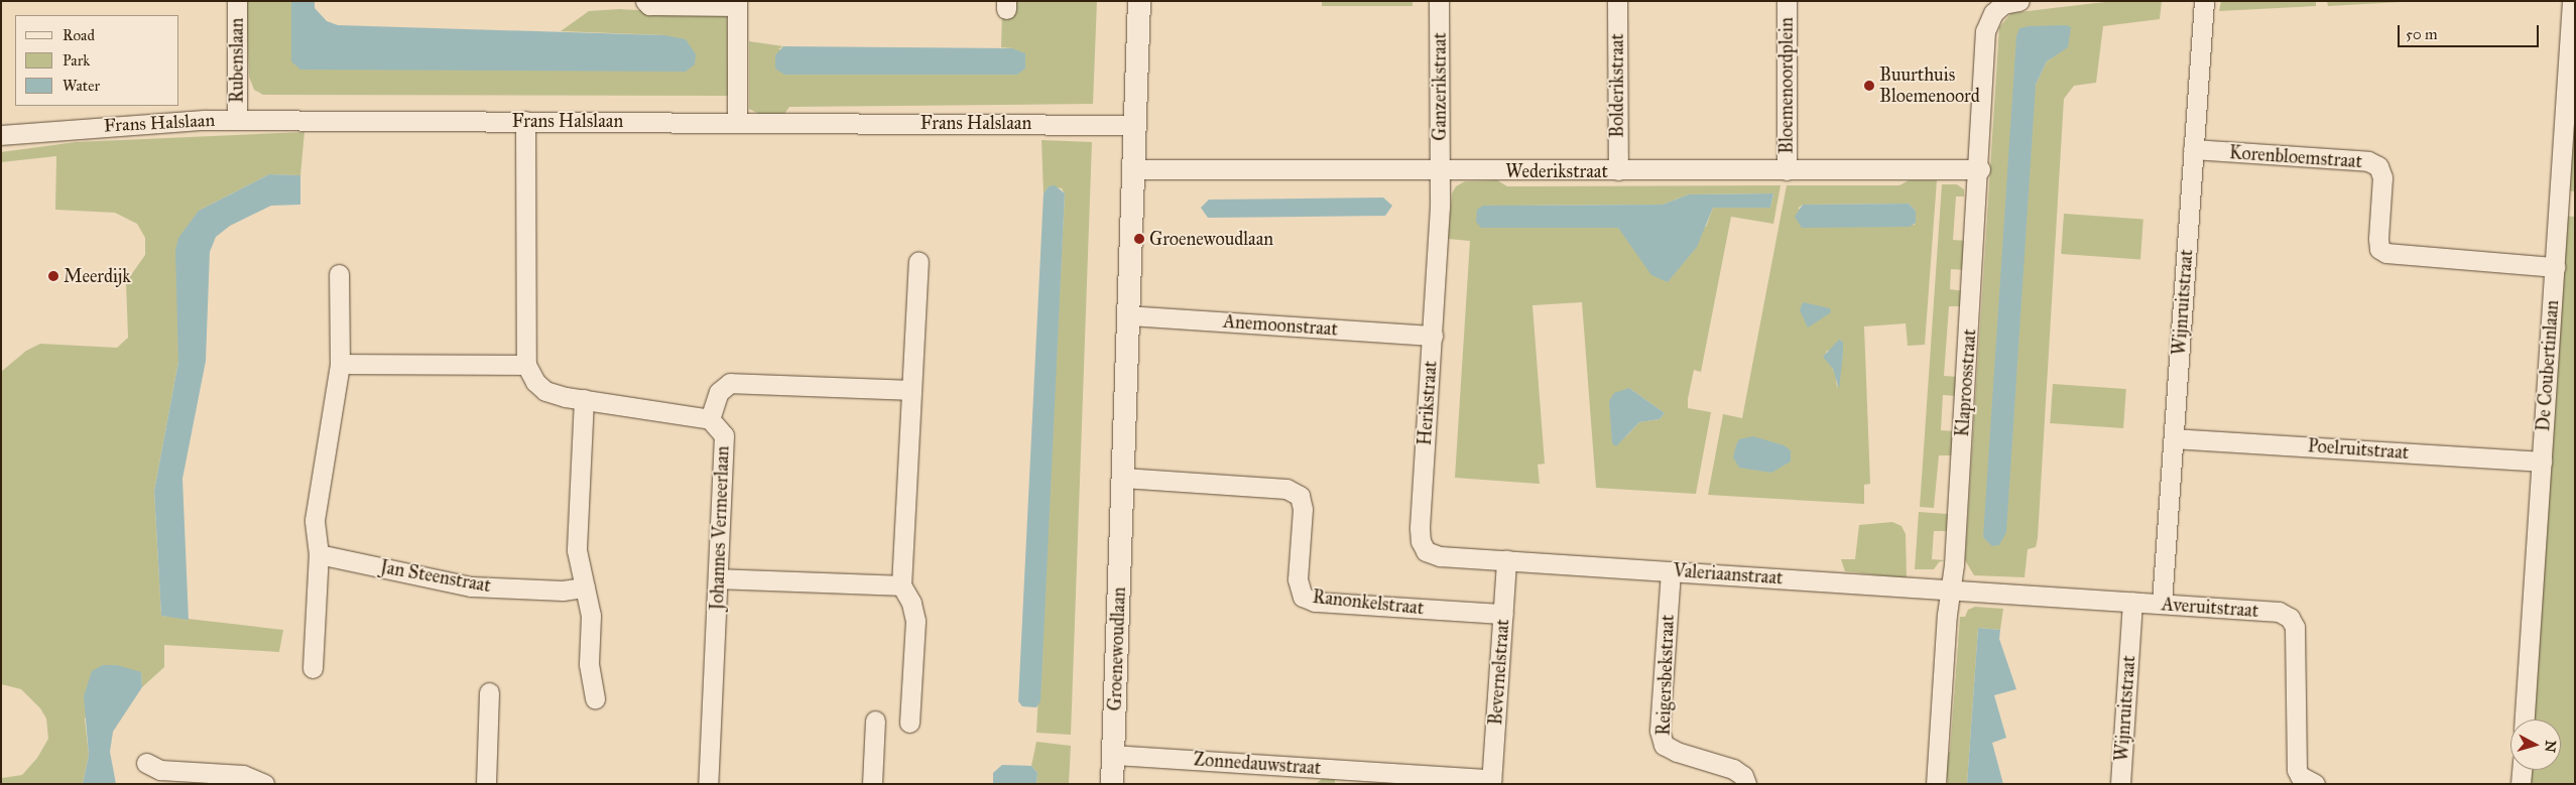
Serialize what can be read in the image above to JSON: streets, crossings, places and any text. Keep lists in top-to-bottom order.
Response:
{
  "streets": {
    "street": [
      "Rubenslaan",
      "Bolderikstraat",
      "Bloemenoordplein",
      "Ganzerikstraat",
      "Frans Halslaan",
      "Korenbloemstraat",
      "Wederikstraat",
      "Wijnruitstraat",
      "Anemoonstraat",
      "De Coubertinlaan",
      "Klaproosstraat",
      "Herikstraat",
      "Poelruitstraat",
      "Johannes Vermeerlaan",
      "Valeriaanstraat",
      "Jan Steenstraat",
      "Ranonkelstraat",
      "Averuitstraat",
      "Groenewoudlaan",
      "Bevernelstraat",
      "Reigersbekstraat",
      "Zonnedauwstraat"
    ]
  },
  "crossings": [
    ["Rubenslaan", "Frans Halslaan"],
    ["Bolderikstraat", "Wederikstraat"],
    ["Bloemenoordplein", "Wederikstraat"],
    ["Ganzerikstraat", "Wederikstraat"],
    ["Ganzerikstraat", "Herikstraat"],
    ["Frans Halslaan", "Groenewoudlaan"],
    ["Korenbloemstraat", "Wijnruitstraat"],
    ["Korenbloemstraat", "De Coubertinlaan"],
    ["Wederikstraat", "Klaproosstraat"],
    ["Wederikstraat", "Herikstraat"],
    ["Wederikstraat", "Groenewoudlaan"],
    ["Wijnruitstraat", "Poelruitstraat"],
    ["Wijnruitstraat", "Averuitstraat"],
    ["Anemoonstraat", "Herikstraat"],
    ["Anemoonstraat", "Groenewoudlaan"],
    ["De Coubertinlaan", "Poelruitstraat"],
    ["Klaproosstraat", "Valeriaanstraat"],
    ["Klaproosstraat", "Averuitstraat"],
    ["Herikstraat", "Valeriaanstraat"],
    ["Herikstraat", "Bevernelstraat"],
    ["Valeriaanstraat", "Averuitstraat"],
    ["Valeriaanstraat", "Bevernelstraat"],
    ["Valeriaanstraat", "Reigersbekstraat"],
    ["Ranonkelstraat", "Groenewoudlaan"],
    ["Ranonkelstraat", "Bevernelstraat"],
    ["Groenewoudlaan", "Zonnedauwstraat"],
    ["Bevernelstraat", "Zonnedauwstraat"]
  ],
  "places": ["Buurthuis Bloemenoord", "Groenewoudlaan", "Meerdijk"],
  "legend": ["Road", "Park", "Water"],
  "scale_bar": "50 m",
  "north": "right"
}
